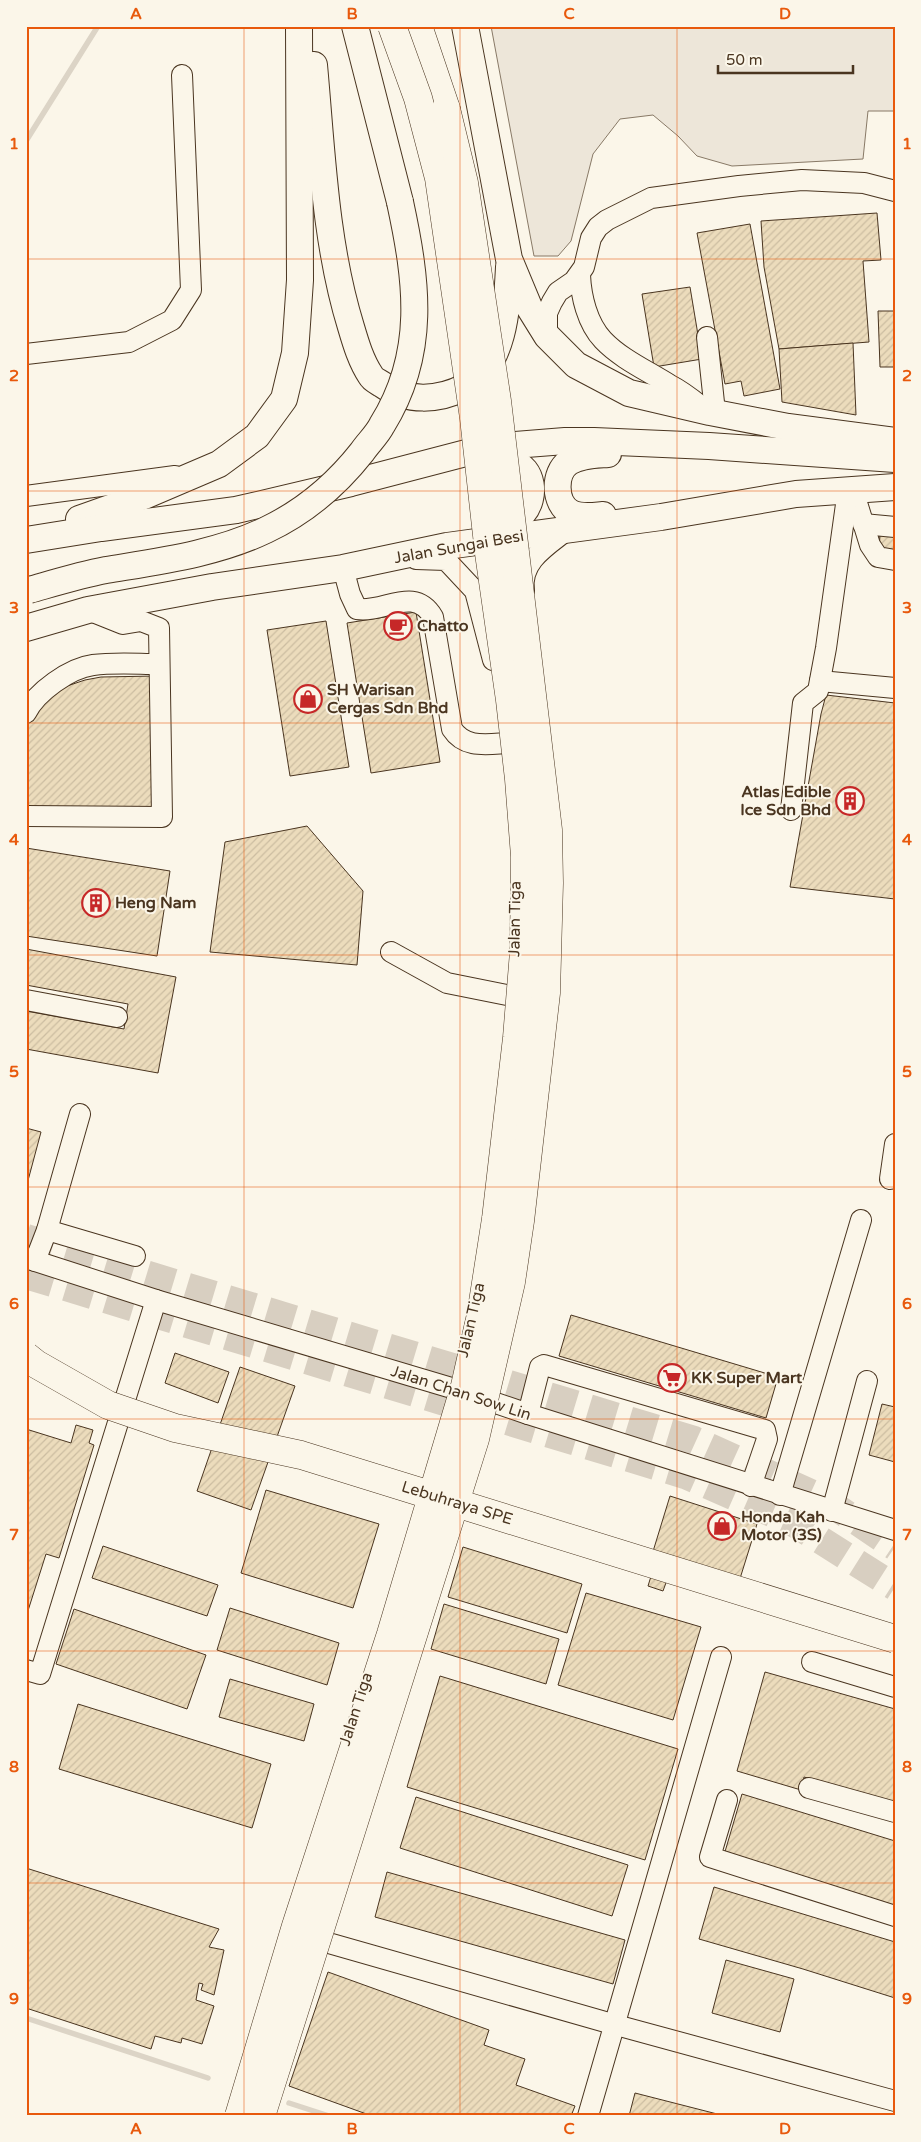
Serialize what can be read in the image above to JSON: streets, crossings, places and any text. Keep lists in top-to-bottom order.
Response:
{
  "streets": {
    "highway": ["Lebuhraya SPE"],
    "main road": ["Jalan Sungai Besi"],
    "street": ["Jalan Tiga", "Jalan Chan Sow Lin"]
  },
  "crossings": [
    ["Jalan Sungai Besi", "Jalan Tiga"],
    ["Jalan Tiga", "Jalan Chan Sow Lin"]
  ],
  "places": {
    "cafe": ["Chatto"],
    "shop": ["SH Warisan Cergas Sdn Bhd", "Honda Kah Motor (3S)"],
    "building": ["Atlas Edible Ice Sdn Bhd", "Heng Nam"],
    "supermarket": ["KK Super Mart"]
  },
  "scale_bar": "50 m",
  "grid": {
    "columns": [
      "A",
      "B",
      "C",
      "D"
    ],
    "rows": [
      "1",
      "2",
      "3",
      "4",
      "5",
      "6",
      "7",
      "8",
      "9"
    ]
  }
}
